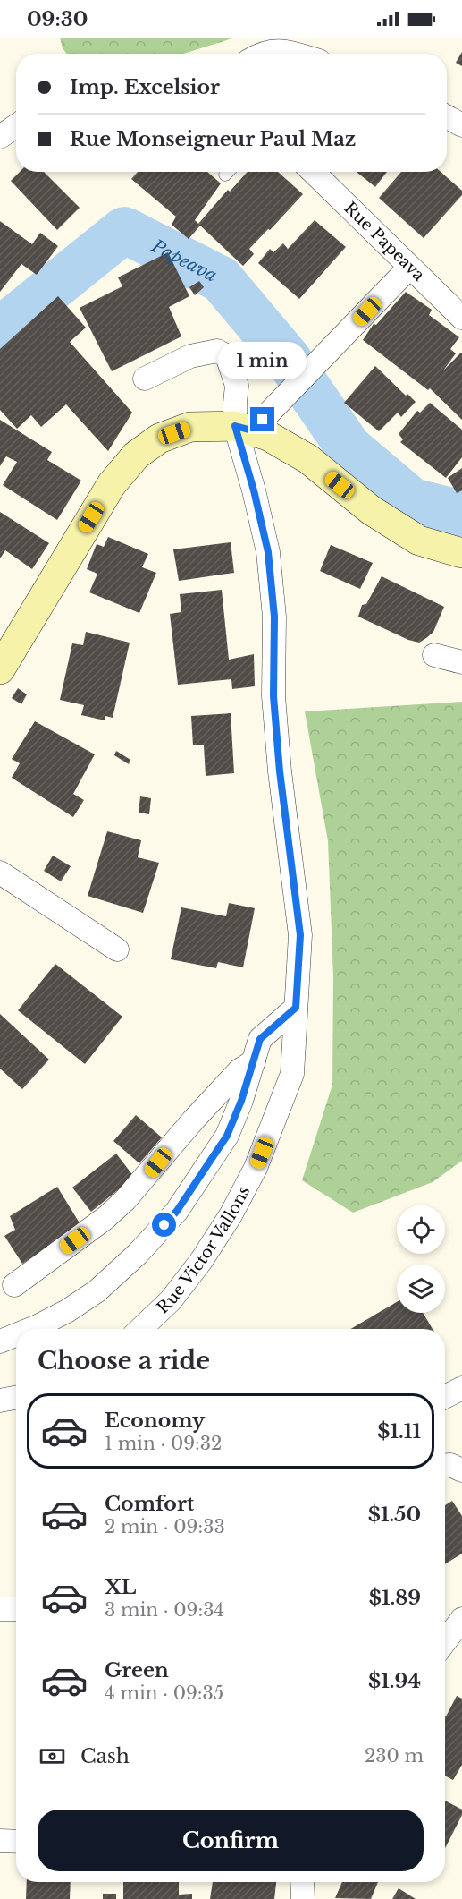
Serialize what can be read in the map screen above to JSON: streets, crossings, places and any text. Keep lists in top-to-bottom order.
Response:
{
  "streets": {
    "street": ["Rue Papeava", "Rue Victor Vallons"]
  },
  "water": ["Papeava"],
  "page": {
    "status": "09:30",
    "banner": ["Imp. Excelsior", "Rue Monseigneur Paul Maz"],
    "bubble": "1 min",
    "heading": "Choose a ride",
    "list": [
      {
        "name": "Economy",
        "note": "1 min · 09:32",
        "value": "$1.11"
      },
      {
        "name": "Comfort",
        "note": "2 min · 09:33",
        "value": "$1.50"
      },
      {
        "name": "XL",
        "note": "3 min · 09:34",
        "value": "$1.89"
      },
      {
        "name": "Green",
        "note": "4 min · 09:35",
        "value": "$1.94"
      }
    ],
    "pay": ["Cash", "230 m"],
    "buttons": "Confirm"
  }
}
